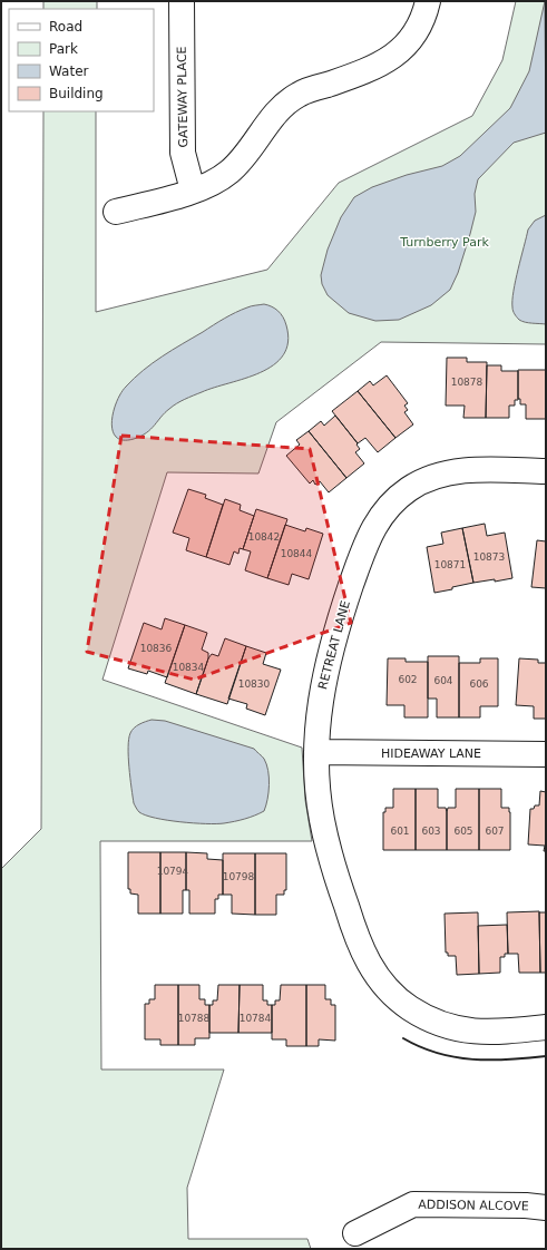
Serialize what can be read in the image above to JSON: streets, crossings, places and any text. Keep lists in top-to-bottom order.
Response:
{
  "streets": {
    "street": [
      "GATEWAY PLACE",
      "RETREAT LANE",
      "HIDEAWAY LANE",
      "ADDISON ALCOVE"
    ]
  },
  "crossings": [
    ["RETREAT LANE", "HIDEAWAY LANE"]
  ],
  "parks": ["Turnberry Park"],
  "house_numbers": [
    "10878",
    "10842",
    "10844",
    "10873",
    "10871",
    "10836",
    "10834",
    "602",
    "604",
    "10830",
    "606",
    "601",
    "603",
    "605",
    "607",
    "10794",
    "10798",
    "10788",
    "10784"
  ],
  "legend": [
    "Road",
    "Park",
    "Water",
    "Building"
  ]
}
